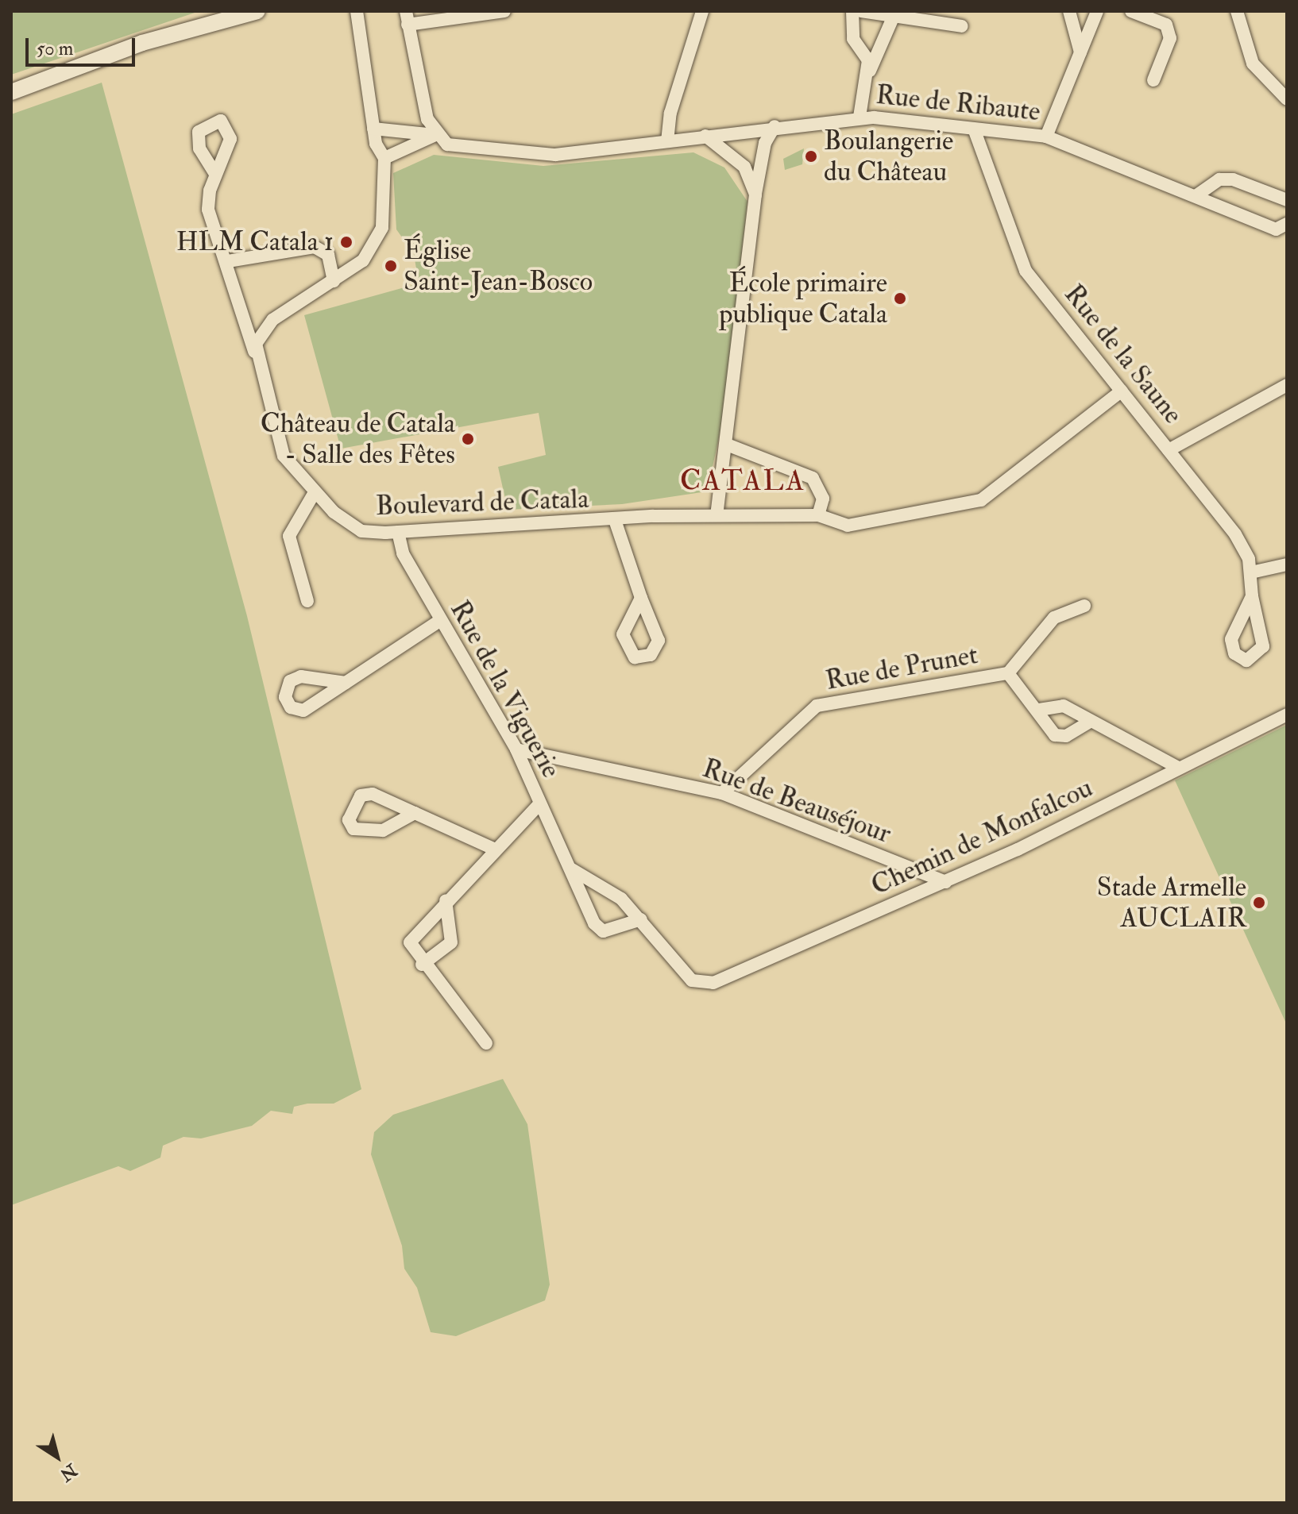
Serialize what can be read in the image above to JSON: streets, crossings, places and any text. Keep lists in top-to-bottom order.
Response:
{
  "streets": {
    "street": [
      "Rue de Ribaute",
      "Rue de la Saune",
      "Boulevard de Catala",
      "Rue de Prunet",
      "Rue de la Viguerie",
      "Rue de Beauséjour",
      "Chemin de Monfalcou"
    ]
  },
  "crossings": [
    ["Rue de Ribaute", "Rue de la Saune"],
    ["Rue de la Saune", "Boulevard de Catala"],
    ["Boulevard de Catala", "Rue de la Viguerie"],
    ["Rue de Prunet", "Rue de Beauséjour"],
    ["Rue de la Viguerie", "Rue de Beauséjour"],
    ["Rue de la Viguerie", "Chemin de Monfalcou"],
    ["Rue de Beauséjour", "Chemin de Monfalcou"]
  ],
  "districts": ["CATALA"],
  "places": [
    "Boulangerie du Château",
    "HLM Catala 1",
    "Église Saint-Jean-Bosco",
    "École primaire publique Catala",
    "Château de Catala - Salle des Fêtes",
    "Stade Armelle AUCLAIR"
  ],
  "scale_bar": "50 m",
  "north": "bottom right"
}
